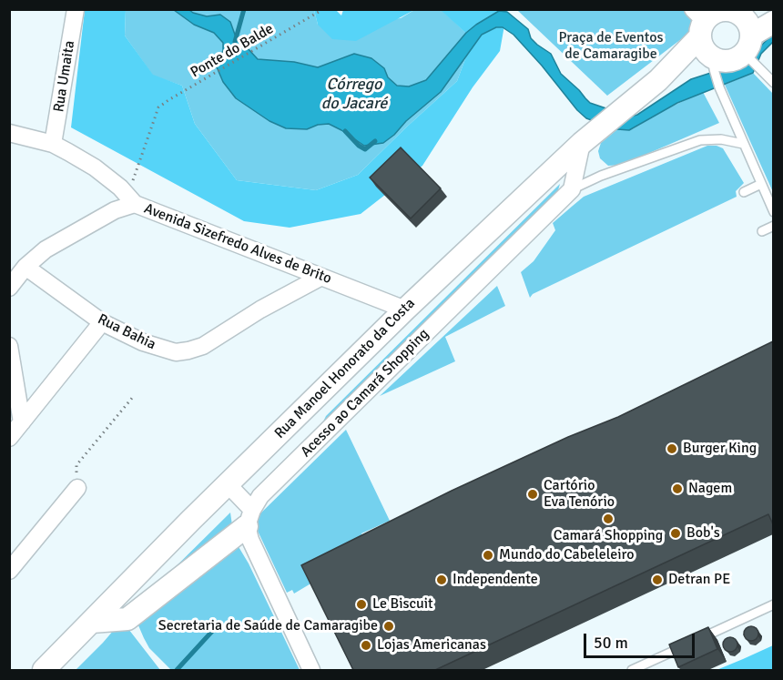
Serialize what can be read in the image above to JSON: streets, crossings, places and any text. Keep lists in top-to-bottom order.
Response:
{
  "streets": {
    "street": [
      "Rua Umaita",
      "Avenida Sizefredo Alves de Brito",
      "Rua Bahia",
      "Rua Manoel Honorato da Costa",
      "Acesso ao Camará Shopping"
    ],
    "path": ["Ponte do Balde"]
  },
  "crossings": [
    ["Ponte do Balde", "Avenida Sizefredo Alves de Brito"],
    ["Rua Umaita", "Avenida Sizefredo Alves de Brito"],
    ["Avenida Sizefredo Alves de Brito", "Rua Bahia"],
    ["Avenida Sizefredo Alves de Brito", "Rua Manoel Honorato da Costa"]
  ],
  "water": ["Córrego do Jacaré"],
  "parks": ["Praça de Eventos de Camaragibe"],
  "places": [
    "Burger King",
    "Nagem",
    "Cartório Eva Tenório",
    "Camará Shopping",
    "Bob's",
    "Mundo do Cabeleleiro",
    "Independente",
    "Detran PE",
    "Le Biscuit",
    "Secretaria de Saúde de Camaragibe",
    "Lojas Americanas"
  ],
  "scale_bar": "50 m"
}
